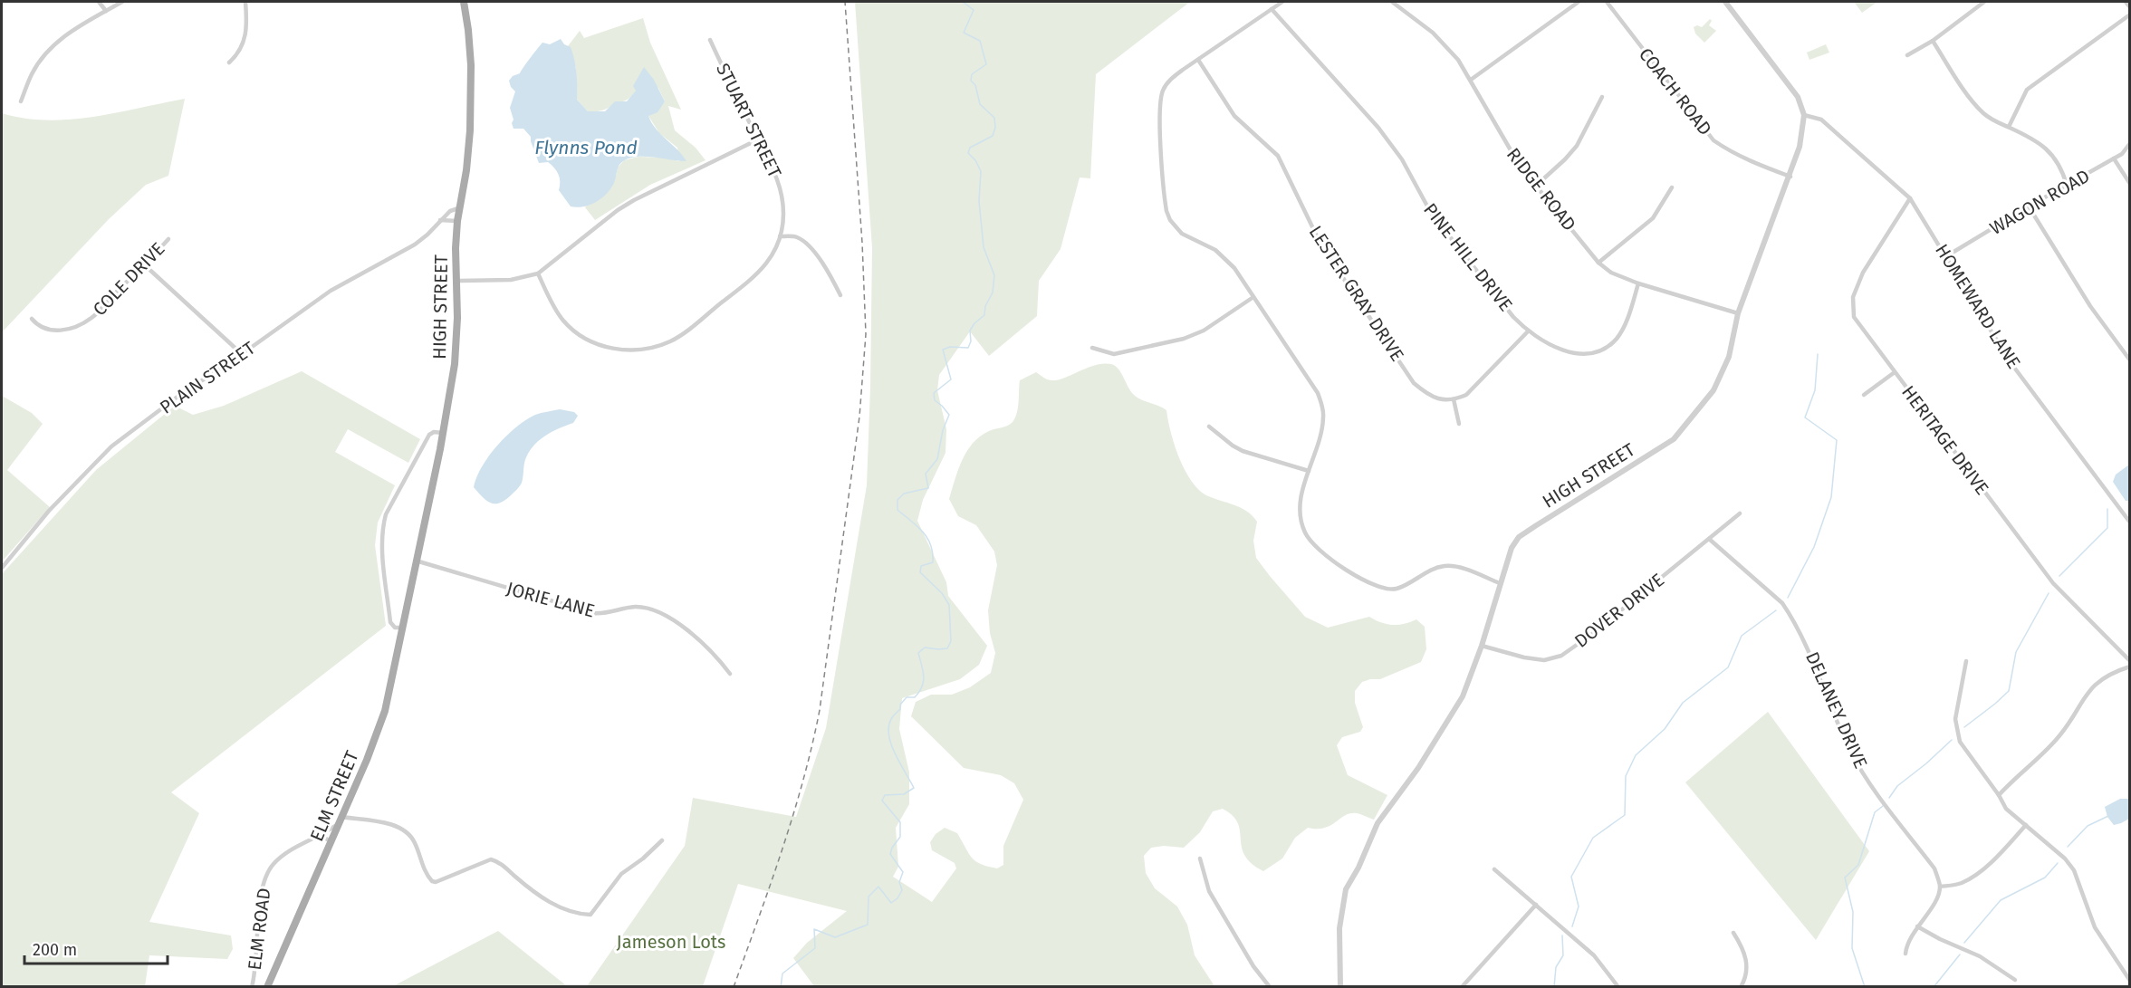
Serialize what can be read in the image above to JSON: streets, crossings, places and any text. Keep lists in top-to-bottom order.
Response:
{
  "streets": {
    "main road": ["HIGH STREET", "ELM STREET"],
    "street": [
      "COACH ROAD",
      "STUART STREET",
      "RIDGE ROAD",
      "WAGON ROAD",
      "PINE HILL DRIVE",
      "COLE DRIVE",
      "LESTER GRAY DRIVE",
      "HOMEWARD LANE",
      "PLAIN STREET",
      "HERITAGE DRIVE",
      "JORIE LANE",
      "DOVER DRIVE",
      "DELANEY DRIVE",
      "ELM ROAD"
    ]
  },
  "crossings": [
    ["COACH ROAD", "HIGH STREET"],
    ["RIDGE ROAD", "PINE HILL DRIVE"],
    ["RIDGE ROAD", "HIGH STREET"],
    ["WAGON ROAD", "HOMEWARD LANE"],
    ["HOMEWARD LANE", "HIGH STREET"],
    ["HOMEWARD LANE", "HERITAGE DRIVE"],
    ["HIGH STREET", "PLAIN STREET"],
    ["HIGH STREET", "JORIE LANE"],
    ["HIGH STREET", "DOVER DRIVE"],
    ["HIGH STREET", "ELM STREET"],
    ["DOVER DRIVE", "DELANEY DRIVE"],
    ["ELM STREET", "ELM ROAD"]
  ],
  "water": ["Flynns Pond"],
  "parks": ["Jameson Lots"],
  "scale_bar": "200 m"
}
